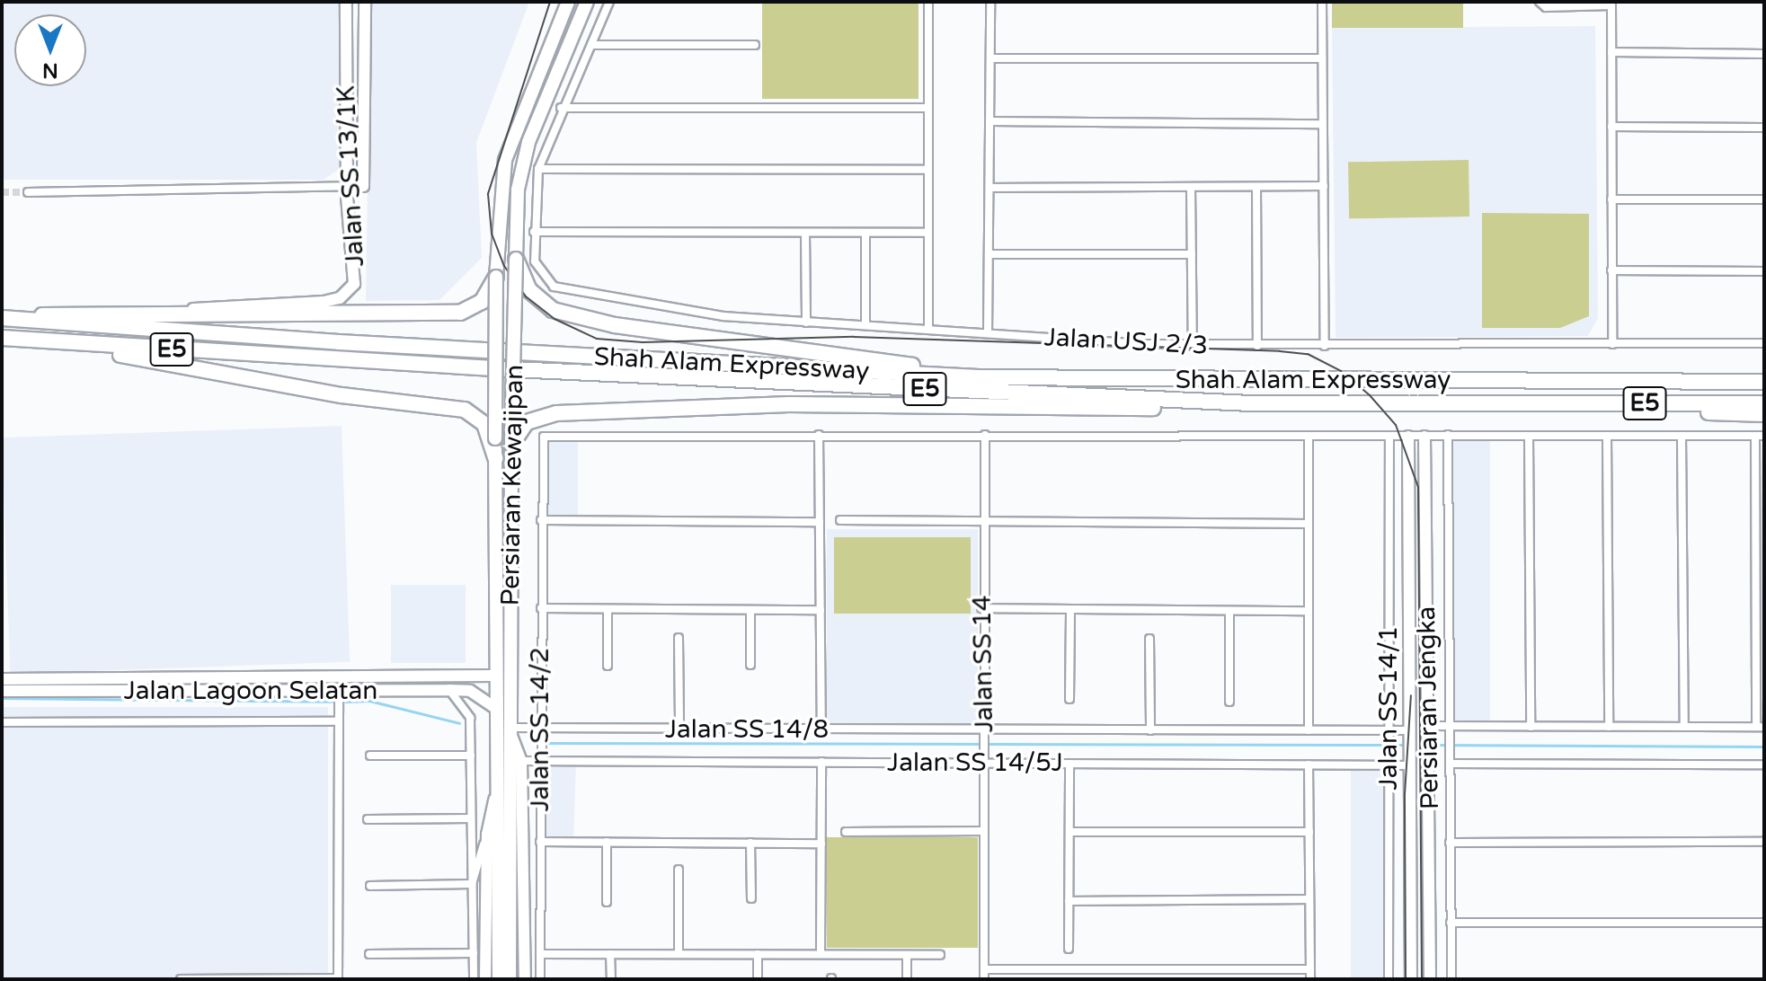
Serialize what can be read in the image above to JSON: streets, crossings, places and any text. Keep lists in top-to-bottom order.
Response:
{
  "streets": {
    "highway": ["E5", "Shah Alam Expressway"],
    "main road": [
      "Jalan SS 13/1K",
      "Persiaran Kewajipan",
      "Jalan Lagoon Selatan",
      "Persiaran Jengka"
    ],
    "street": [
      "Jalan USJ 2/3",
      "Jalan SS 14",
      "Jalan SS 14/1",
      "Jalan SS 14/2",
      "Jalan SS 14/8",
      "Jalan SS 14/5J"
    ]
  },
  "crossings": [
    ["Persiaran Kewajipan", "Jalan Lagoon Selatan"],
    ["Persiaran Kewajipan", "Jalan SS 14/8"],
    ["Persiaran Kewajipan", "Jalan SS 14/5J"],
    ["Jalan SS 14", "Jalan SS 14/8"],
    ["Jalan SS 14", "Jalan SS 14/5J"],
    ["Jalan SS 14/1", "Jalan SS 14/8"],
    ["Jalan SS 14/1", "Jalan SS 14/5J"],
    ["Persiaran Jengka", "Jalan SS 14/8"],
    ["Persiaran Jengka", "Jalan SS 14/5J"],
    ["Jalan SS 14/2", "Jalan SS 14/8"],
    ["Jalan SS 14/2", "Jalan SS 14/5J"]
  ],
  "north": "bottom"
}
